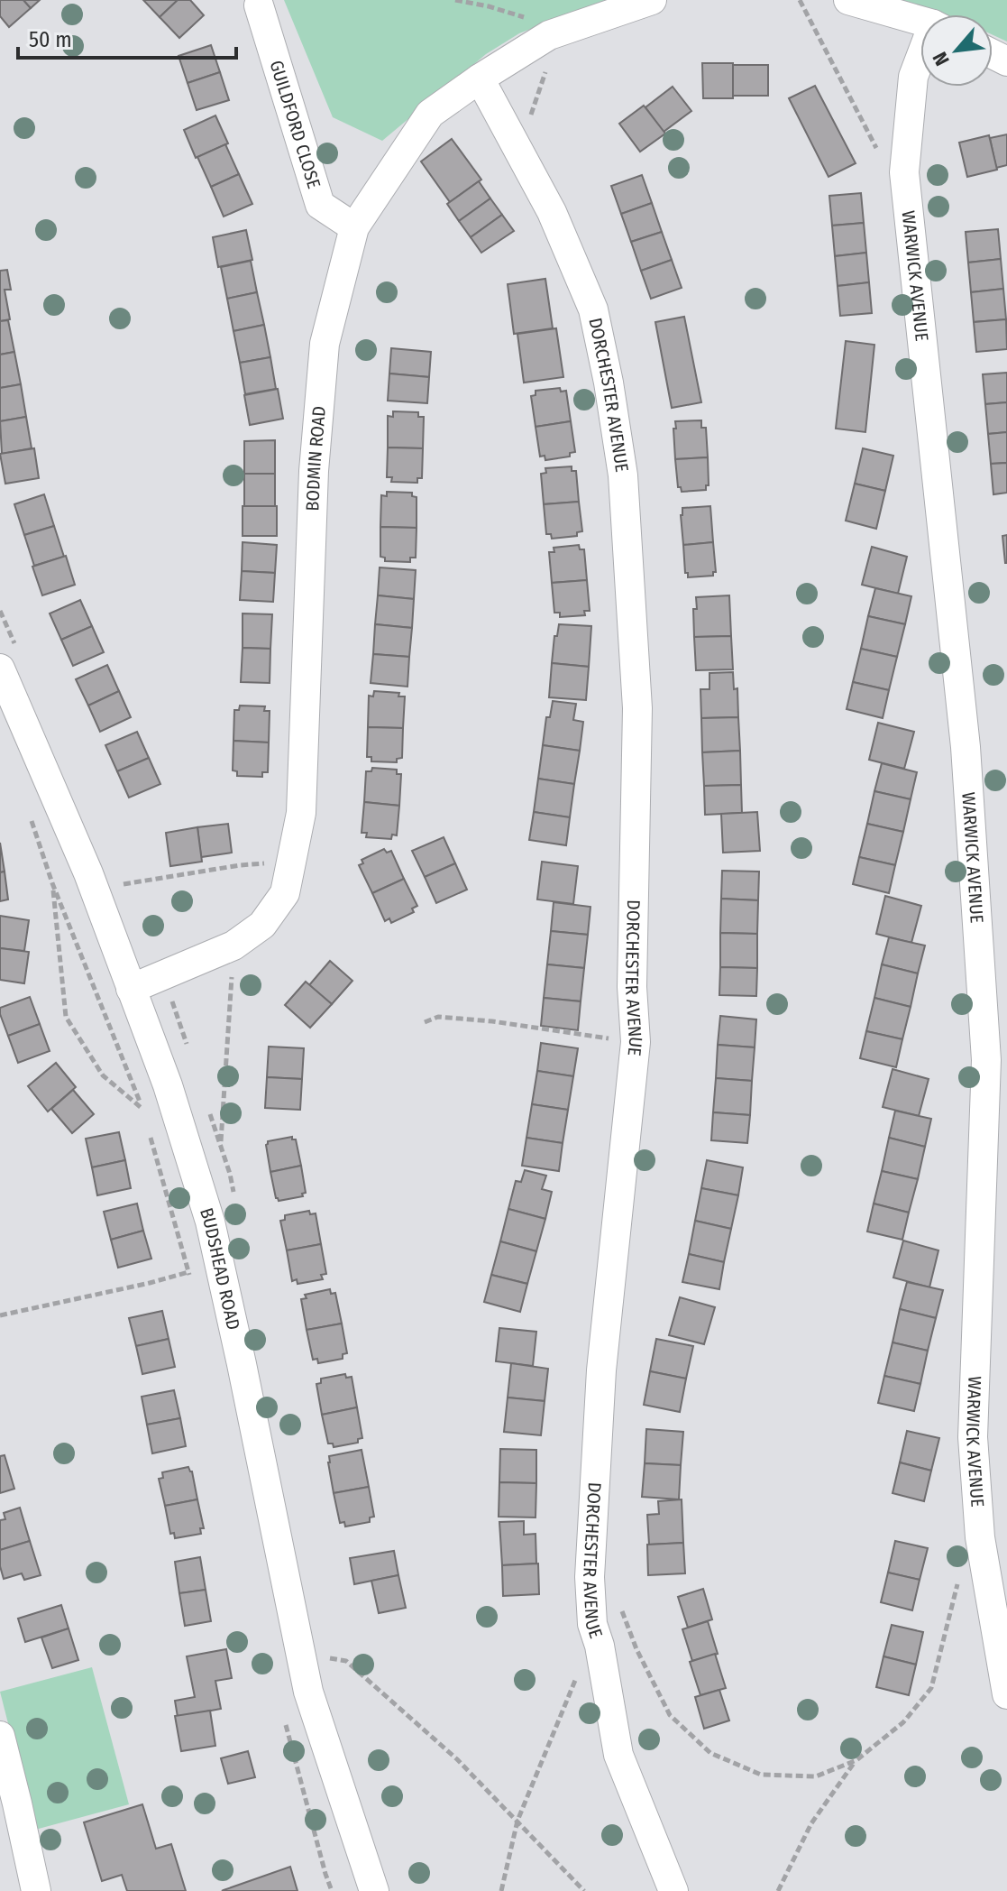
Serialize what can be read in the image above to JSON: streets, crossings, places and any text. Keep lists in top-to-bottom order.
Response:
{
  "streets": {
    "street": [
      "GUILDFORD CLOSE",
      "WARWICK AVENUE",
      "DORCHESTER AVENUE",
      "BODMIN ROAD",
      "BUDSHEAD ROAD"
    ]
  },
  "crossings": [
    ["GUILDFORD CLOSE", "BODMIN ROAD"],
    ["DORCHESTER AVENUE", "BODMIN ROAD"],
    ["BODMIN ROAD", "BUDSHEAD ROAD"]
  ],
  "scale_bar": "50 m",
  "north": "bottom left"
}
